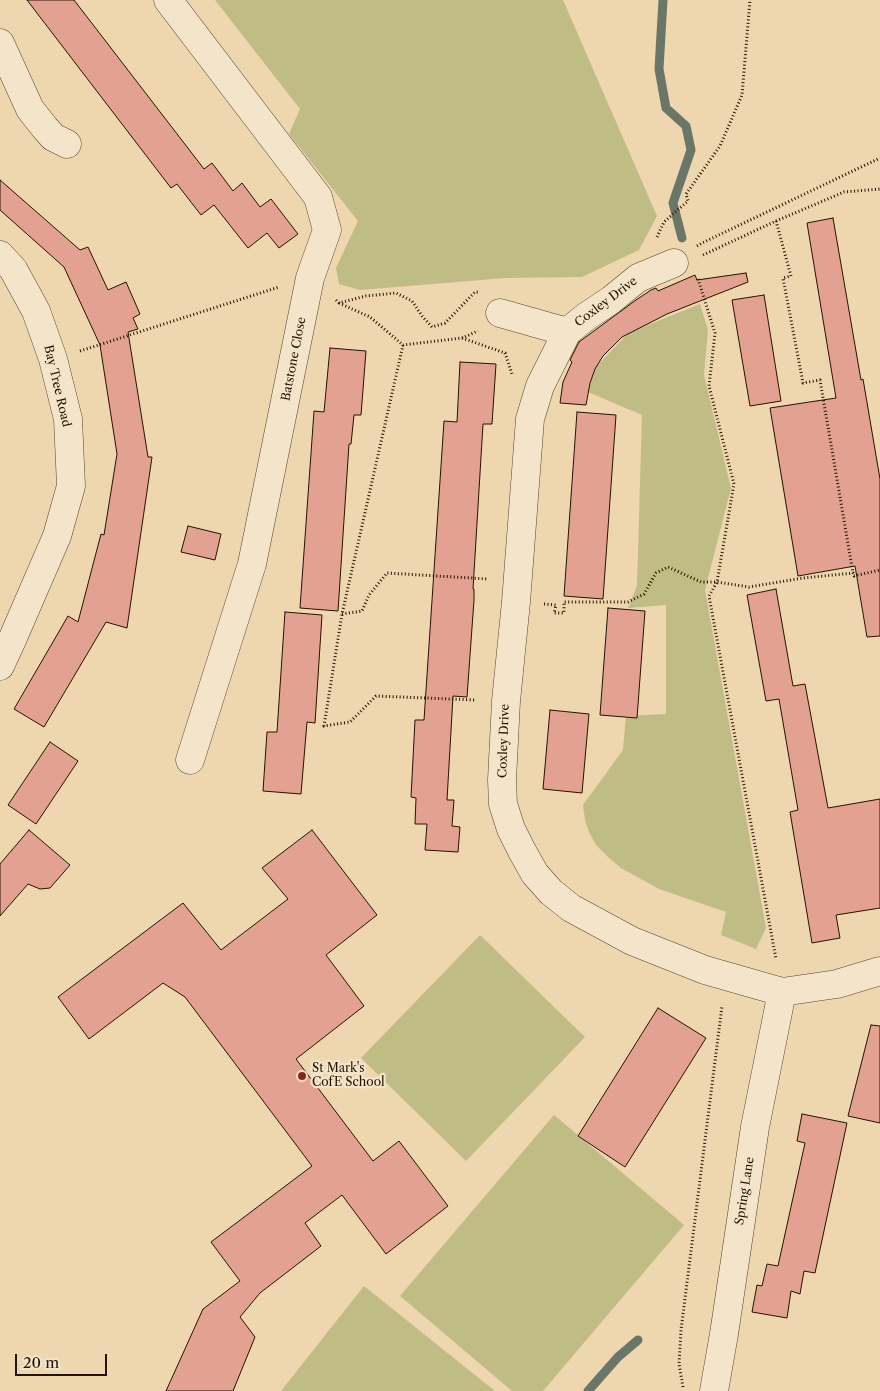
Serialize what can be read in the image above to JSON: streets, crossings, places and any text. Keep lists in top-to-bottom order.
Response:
{
  "streets": {
    "street": [
      "Coxley Drive",
      "Batstone Close",
      "Bay Tree Road",
      "Spring Lane"
    ]
  },
  "crossings": [
    ["Coxley Drive", "Spring Lane"]
  ],
  "places": ["St Mark's CofE School"],
  "scale_bar": "20 m"
}
